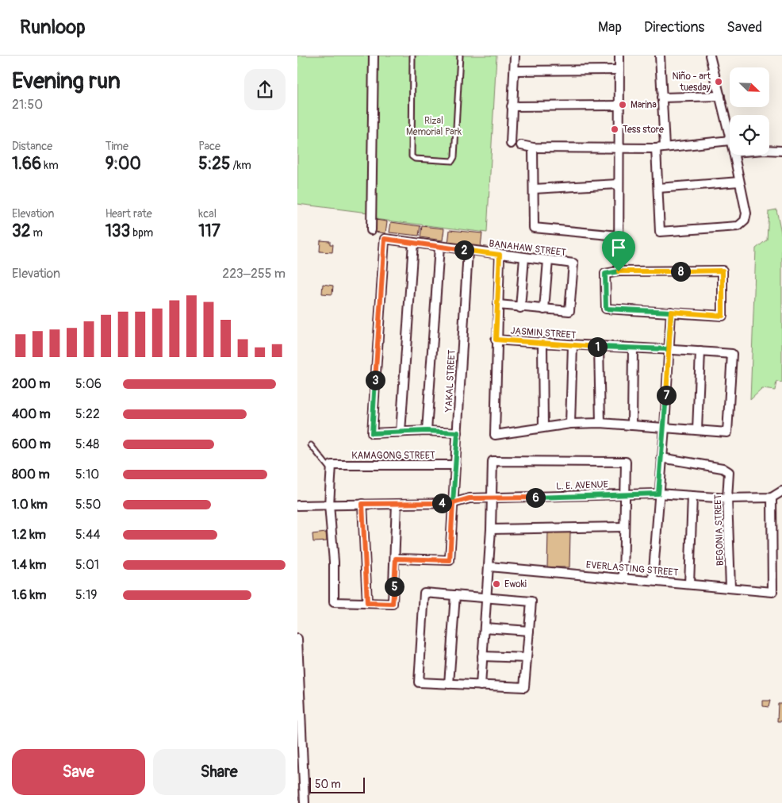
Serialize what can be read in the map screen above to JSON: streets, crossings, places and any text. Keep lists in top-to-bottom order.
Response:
{
  "streets": {
    "street": [
      "BANAHAW STREET",
      "JASMIN STREET",
      "YAKAL STREET",
      "KAMAGONG STREET",
      "L. E. AVENUE",
      "BEGONIA STREET",
      "EVERLASTING STREET"
    ]
  },
  "crossings": [
    ["BANAHAW STREET", "YAKAL STREET"],
    ["YAKAL STREET", "KAMAGONG STREET"],
    ["YAKAL STREET", "L. E. AVENUE"],
    ["L. E. AVENUE", "BEGONIA STREET"],
    ["L. E. AVENUE", "EVERLASTING STREET"],
    ["BEGONIA STREET", "EVERLASTING STREET"]
  ],
  "parks": ["Rizal Memorial Park"],
  "places": [
    "Niño - art tuesday",
    "Marina",
    "Tess store",
    "Ewoki"
  ],
  "scale_bar": "50 m",
  "north": "bottom right",
  "page": {
    "header": "Runloop",
    "nav": ["Map", "Directions", "Saved"],
    "heading": ["Evening run", "21:50"],
    "stats": [
      ["Distance", "1.66 km"],
      ["Time", "9:00"],
      ["Pace", "5:25 /km"],
      ["Elevation", "32 m"],
      ["Heart rate", "133 bpm"],
      ["kcal", "117"]
    ],
    "pins": [
      "2",
      "8",
      "1",
      "3",
      "7",
      "6",
      "4",
      "5"
    ],
    "chart": ["Elevation", "223–255 m"],
    "list": [
      {
        "name": "200 m",
        "note": "5:06"
      },
      {
        "name": "400 m",
        "note": "5:22"
      },
      {
        "name": "600 m",
        "note": "5:48"
      },
      {
        "name": "800 m",
        "note": "5:10"
      },
      {
        "name": "1.0 km",
        "note": "5:50"
      },
      {
        "name": "1.2 km",
        "note": "5:44"
      },
      {
        "name": "1.4 km",
        "note": "5:01"
      },
      {
        "name": "1.6 km",
        "note": "5:19"
      }
    ],
    "buttons": ["Save", "Share"],
    "scale": "50 m"
  }
}
